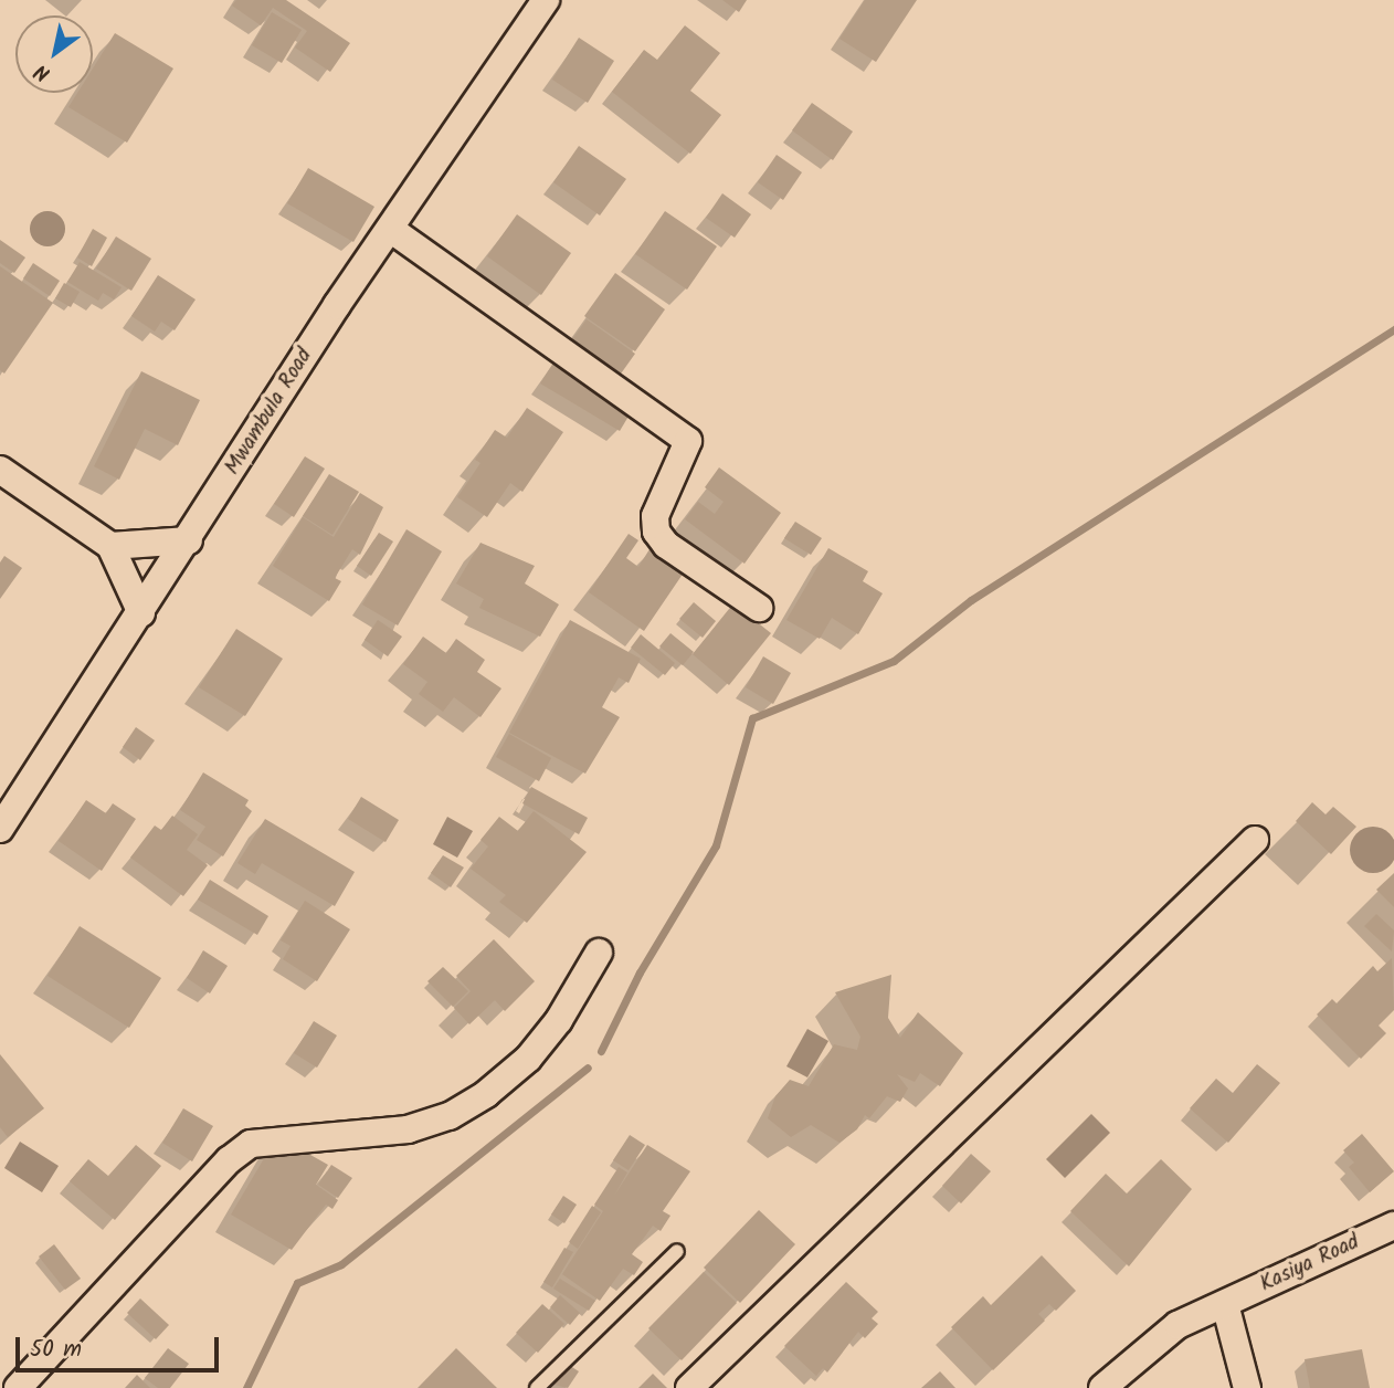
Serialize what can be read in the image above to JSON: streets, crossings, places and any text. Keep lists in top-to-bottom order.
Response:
{
  "streets": {
    "street": ["Mwambula Road", "Kasiya Road"]
  },
  "scale_bar": "50 m",
  "north": "bottom left"
}
